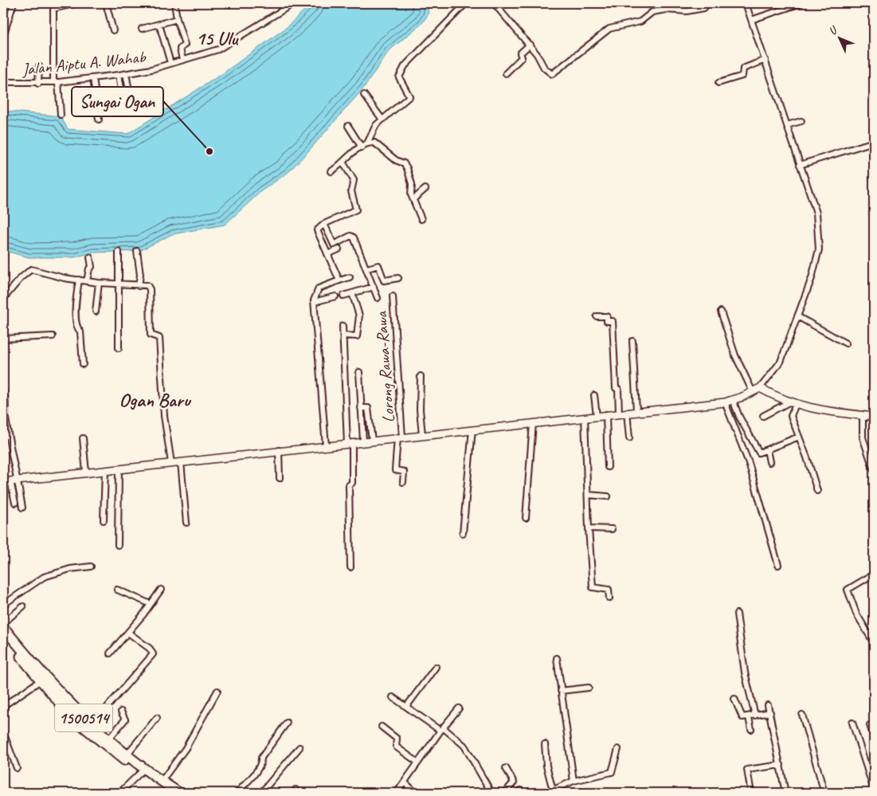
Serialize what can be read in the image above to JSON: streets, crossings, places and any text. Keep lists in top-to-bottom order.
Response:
{
  "streets": {
    "highway": ["1500514"],
    "street": ["Jalan Aiptu A. Wahab", "Lorong Rawa-Rawa"]
  },
  "districts": ["15 Ulu", "Ogan Baru"],
  "places": ["Sungai Ogan"],
  "north": "top left"
}
